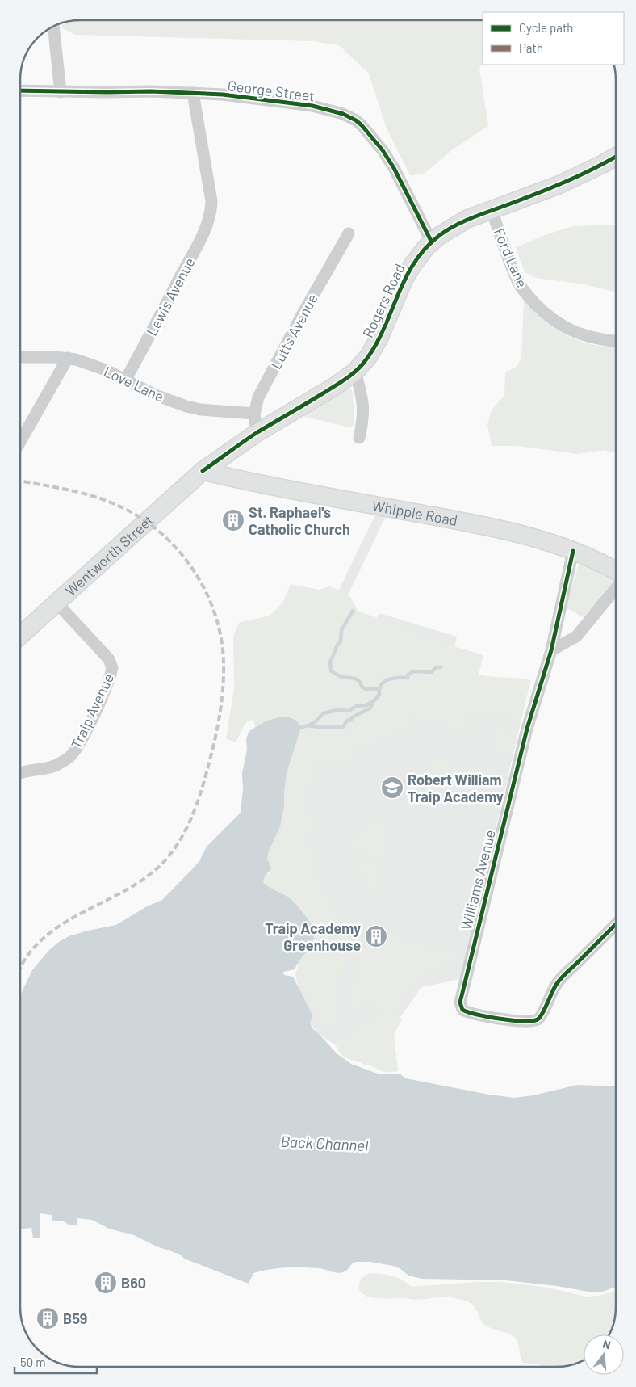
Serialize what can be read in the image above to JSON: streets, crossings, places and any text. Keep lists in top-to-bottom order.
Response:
{
  "streets": {
    "main road": ["Rogers Road", "Whipple Road", "Wentworth Street"],
    "street": [
      "George Street",
      "Ford Lane",
      "Lewis Avenue",
      "Lutts Avenue",
      "Love Lane",
      "Traip Avenue",
      "Williams Avenue"
    ]
  },
  "crossings": [
    ["George Street", "Lewis Avenue"],
    ["George Street", "Rogers Road"],
    ["Ford Lane", "Rogers Road"],
    ["Lewis Avenue", "Love Lane"],
    ["Rogers Road", "Lutts Avenue"],
    ["Rogers Road", "Whipple Road"],
    ["Rogers Road", "Wentworth Street"],
    ["Lutts Avenue", "Love Lane"],
    ["Whipple Road", "Wentworth Street"],
    ["Whipple Road", "Williams Avenue"],
    ["Wentworth Street", "Traip Avenue"]
  ],
  "water": ["Back Channel"],
  "places": {
    "building": [
      "St. Raphael's Catholic Church",
      "Traip Academy Greenhouse",
      "B60",
      "B59"
    ],
    "school or university": ["Robert William Traip Academy"]
  },
  "legend": ["Cycle path", "Path"],
  "scale_bar": "50 m",
  "north": "top"
}
